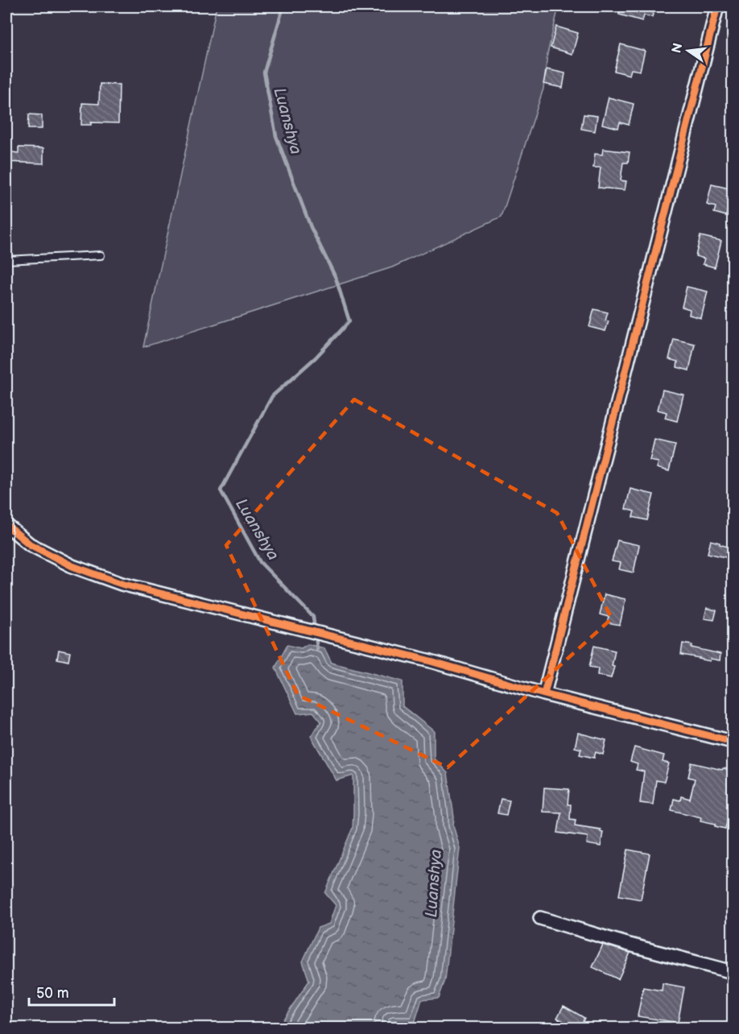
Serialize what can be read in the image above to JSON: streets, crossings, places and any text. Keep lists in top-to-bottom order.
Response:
{
  "water": ["Luanshya"],
  "scale_bar": "50 m",
  "north": "left"
}
